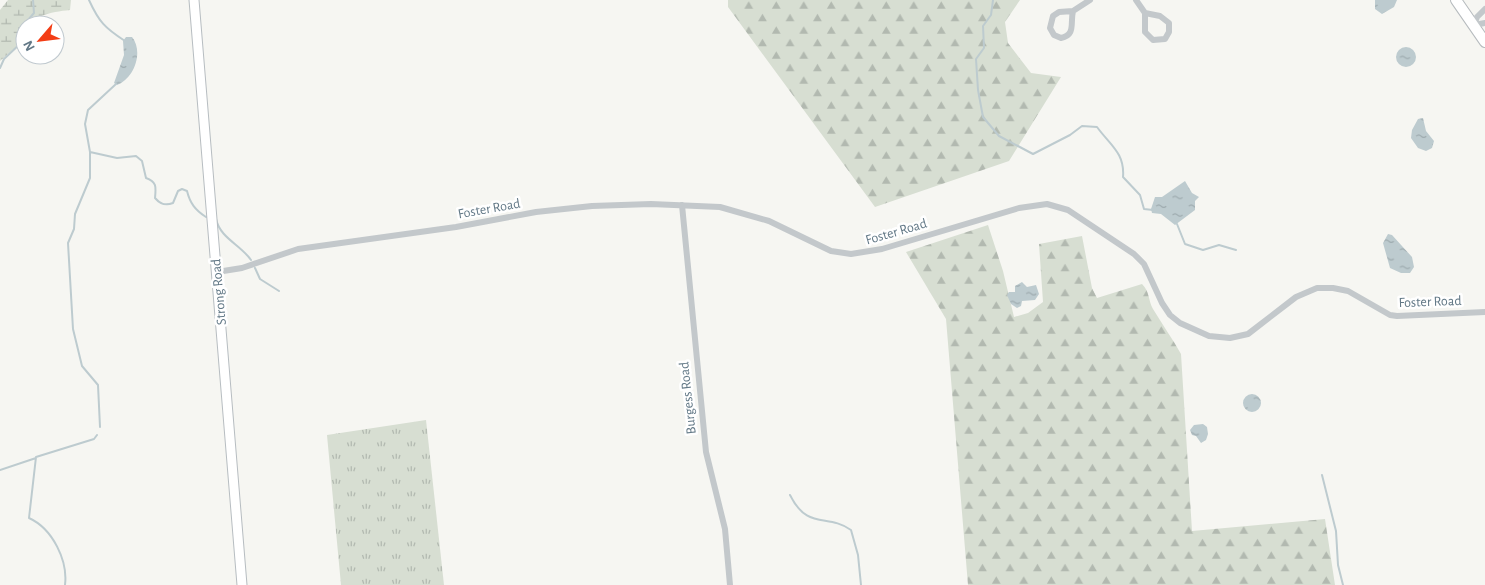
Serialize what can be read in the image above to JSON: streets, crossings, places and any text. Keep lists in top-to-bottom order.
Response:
{
  "streets": {
    "street": ["Foster Road", "Strong Road", "Burgess Road"]
  },
  "crossings": [
    ["Foster Road", "Strong Road"],
    ["Foster Road", "Burgess Road"]
  ],
  "north": "bottom left"
}
